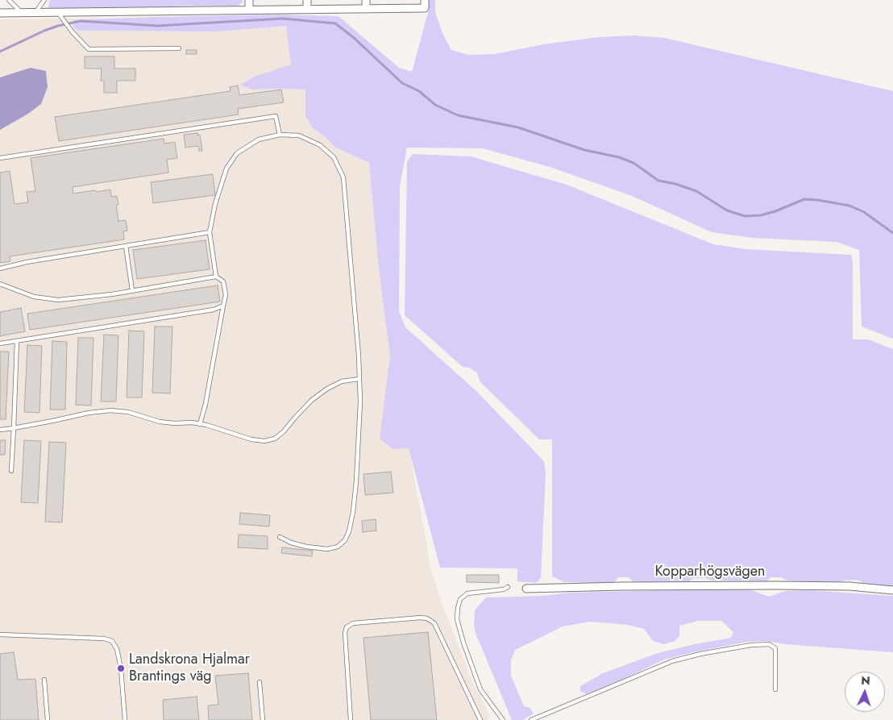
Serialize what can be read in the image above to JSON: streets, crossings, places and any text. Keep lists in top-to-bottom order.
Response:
{
  "streets": {
    "street": ["Kopparhögsvägen"]
  },
  "places": ["Landskrona Hjalmar Brantings väg"],
  "north": "top"
}
